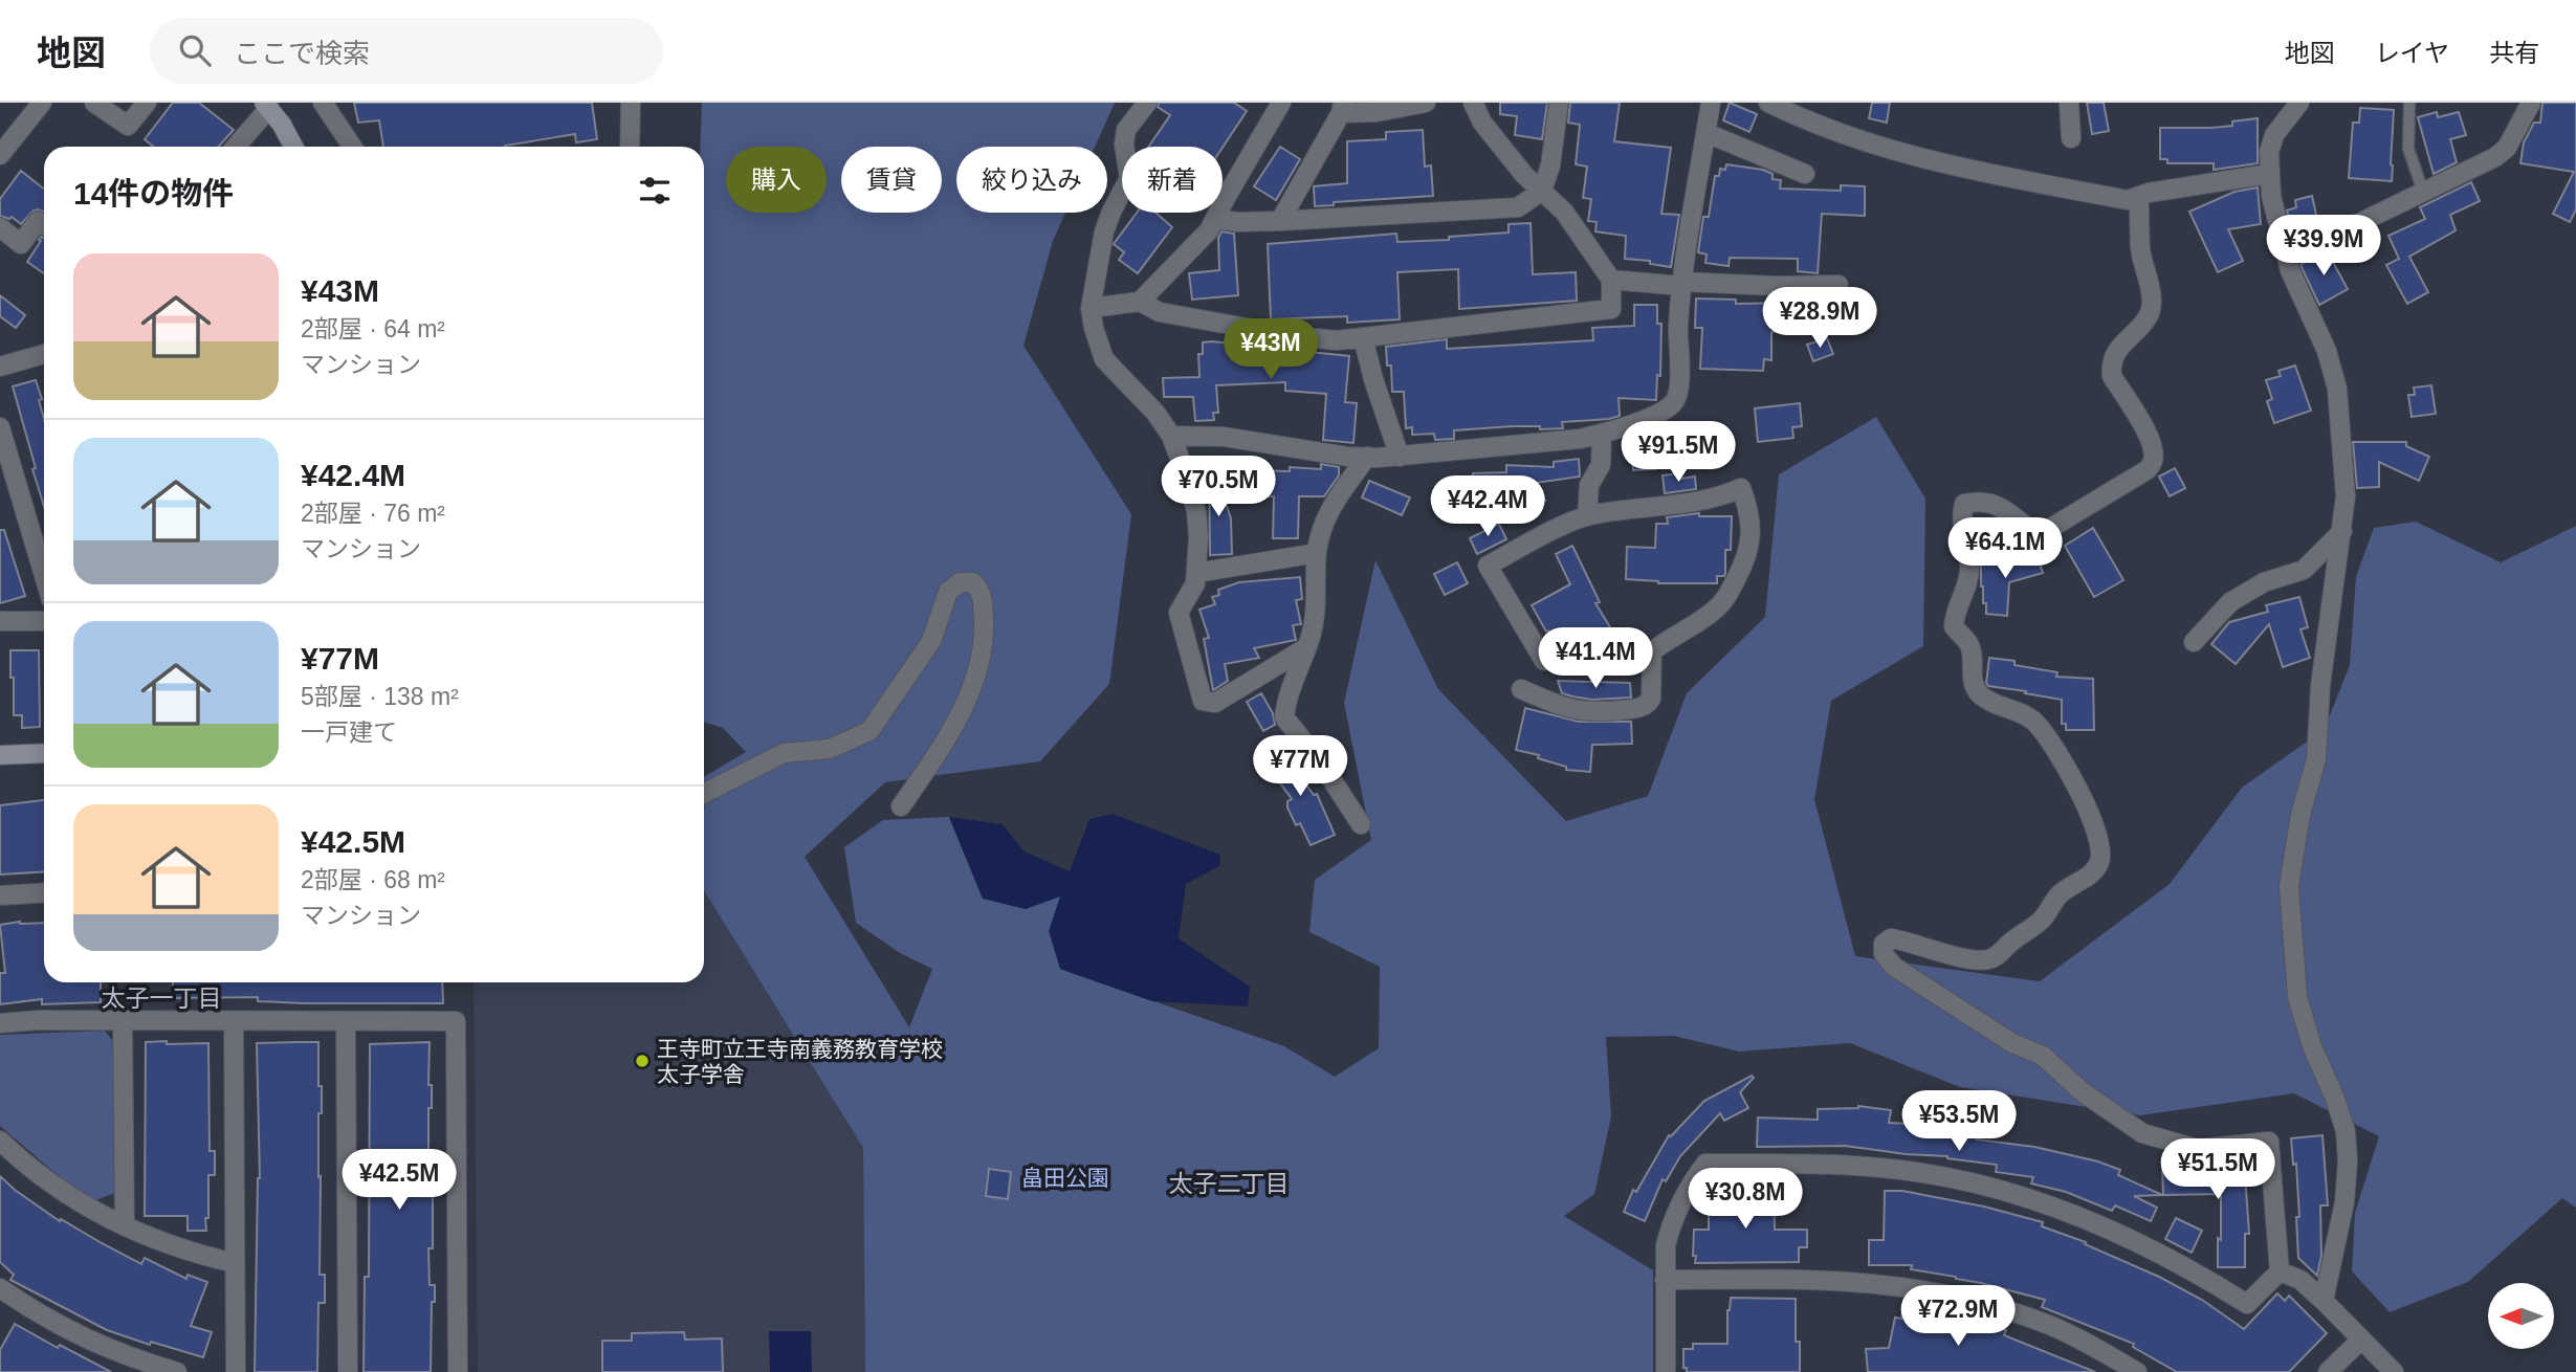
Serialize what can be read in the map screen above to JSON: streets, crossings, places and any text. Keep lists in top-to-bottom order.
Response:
{
  "districts": ["太子一丁目", "太子二丁目"],
  "parks": ["畠田公園"],
  "places": ["王寺町立王寺南義務教育学校 太子学舎"],
  "north": "left",
  "page": {
    "header": "地図",
    "search": "ここで検索",
    "nav": ["地図", "レイヤ", "共有"],
    "chip": [
      "購入",
      "賃貸",
      "絞り込み",
      "新着"
    ],
    "heading": "14件の物件",
    "price": [
      "¥39.9M",
      "¥28.9M",
      "¥43M",
      "¥91.5M",
      "¥70.5M",
      "¥42.4M",
      "¥64.1M",
      "¥41.4M",
      "¥77M",
      "¥53.5M",
      "¥51.5M",
      "¥42.5M",
      "¥30.8M",
      "¥72.9M"
    ],
    "list": [
      {
        "name": "¥43M",
        "note": "2部屋 · 64 m² · マンション"
      },
      {
        "name": "¥42.4M",
        "note": "2部屋 · 76 m² · マンション"
      },
      {
        "name": "¥77M",
        "note": "5部屋 · 138 m² · 一戸建て"
      },
      {
        "name": "¥42.5M",
        "note": "2部屋 · 68 m² · マンション"
      }
    ]
  }
}
